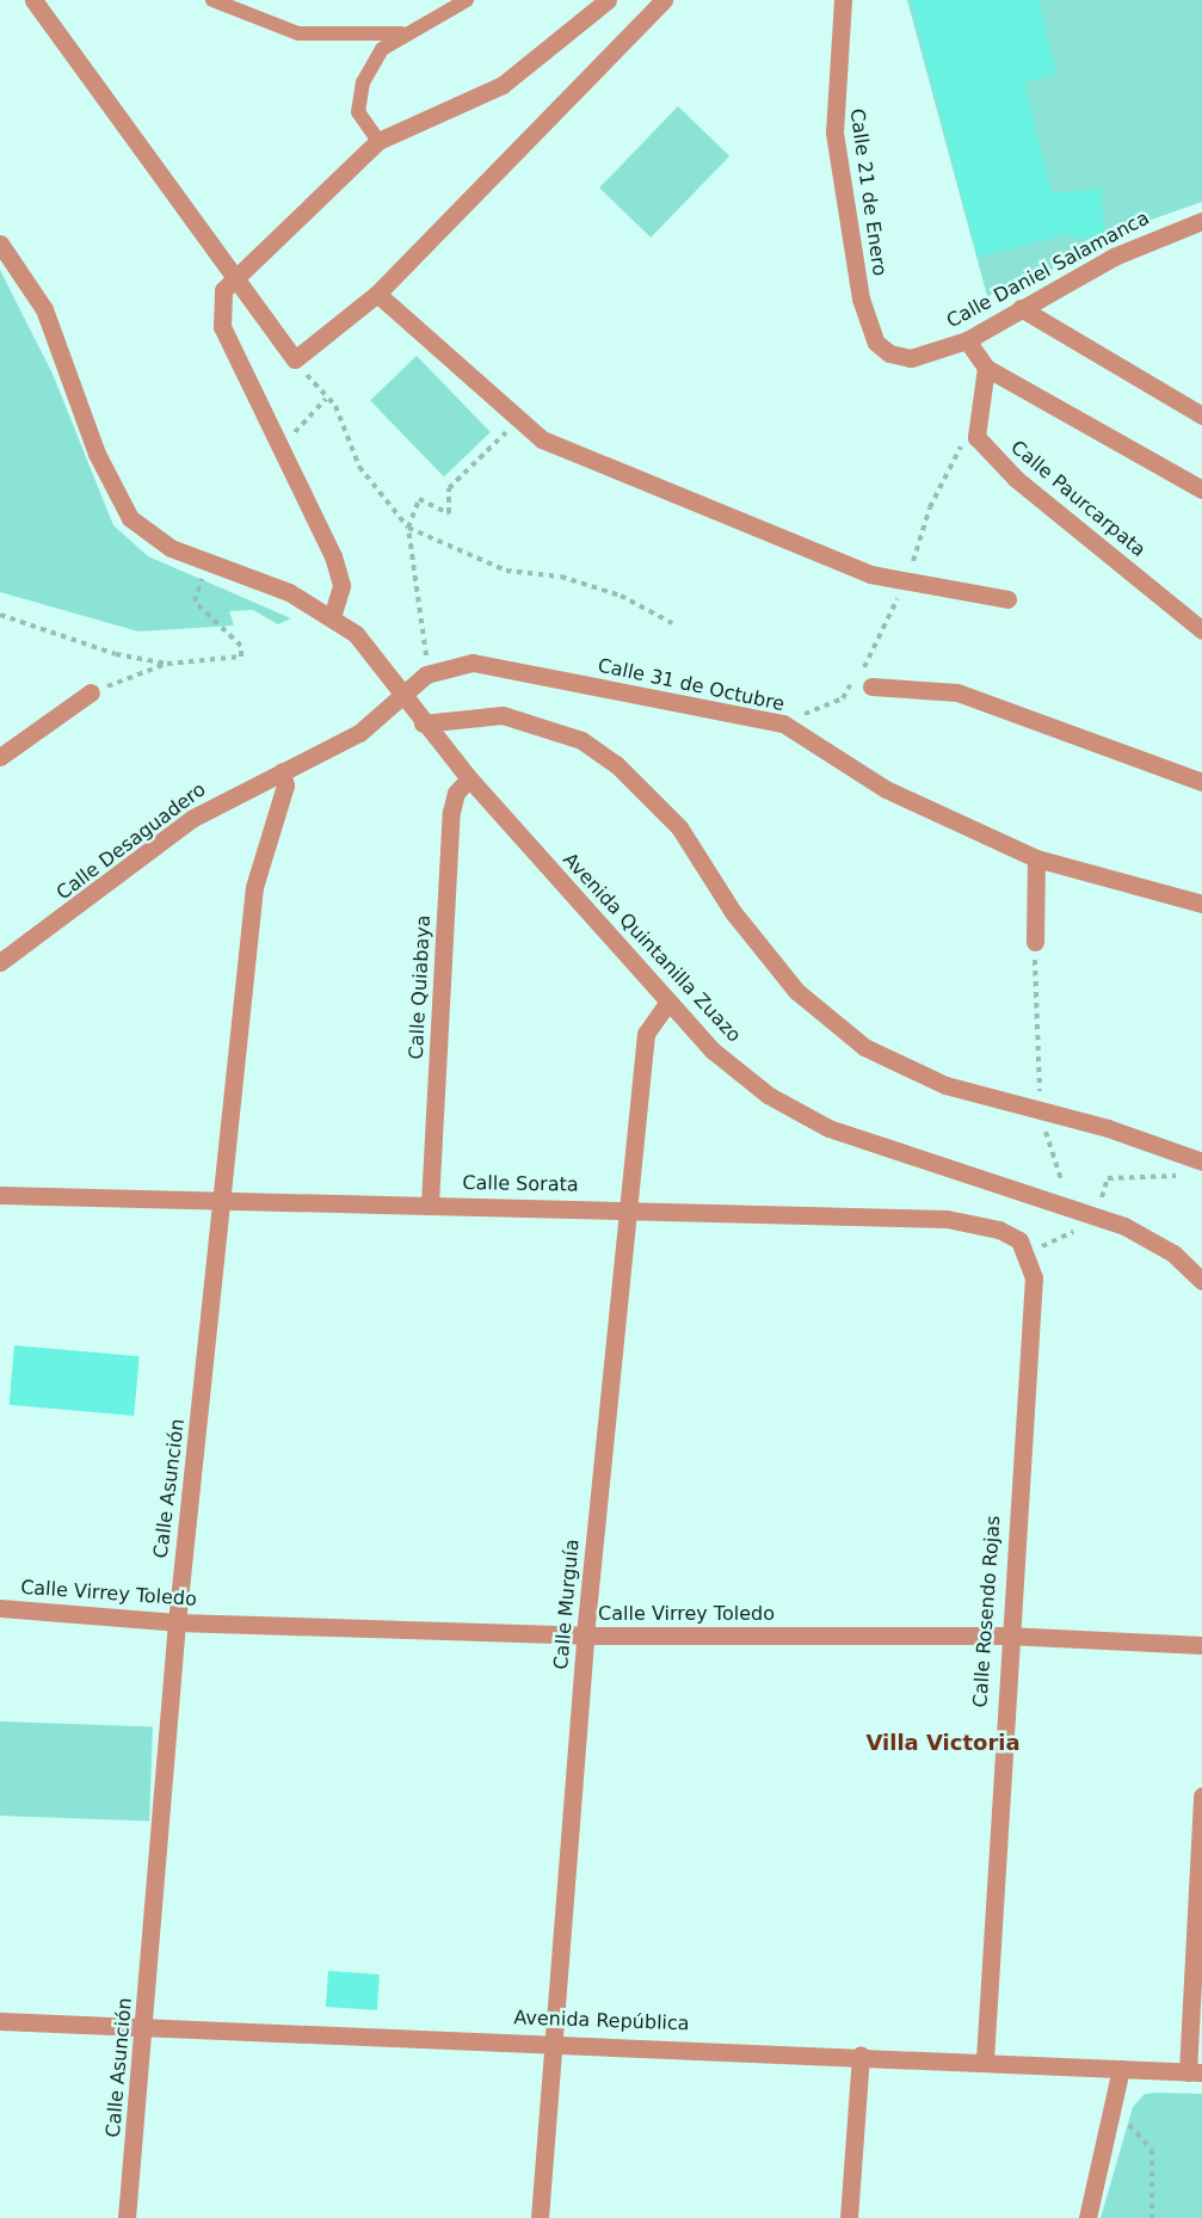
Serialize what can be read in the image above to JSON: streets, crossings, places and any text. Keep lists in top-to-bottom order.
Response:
{
  "streets": {
    "street": [
      "Calle 21 de Enero",
      "Calle Daniel Salamanca",
      "Calle Paurcarpata",
      "Calle 31 de Octubre",
      "Calle Desaguadero",
      "Avenida Quintanilla Zuazo",
      "Calle Quiabaya",
      "Calle Sorata",
      "Calle Asunción",
      "Calle Virrey Toledo",
      "Calle Murguía",
      "Calle Rosendo Rojas",
      "Avenida República"
    ]
  },
  "crossings": [
    ["Calle 21 de Enero", "Calle Daniel Salamanca"],
    ["Calle 31 de Octubre", "Calle Desaguadero"],
    ["Calle 31 de Octubre", "Avenida Quintanilla Zuazo"],
    ["Calle Desaguadero", "Avenida Quintanilla Zuazo"],
    ["Calle Desaguadero", "Calle Asunción"],
    ["Avenida Quintanilla Zuazo", "Calle Quiabaya"],
    ["Avenida Quintanilla Zuazo", "Calle Murguía"],
    ["Calle Quiabaya", "Calle Sorata"],
    ["Calle Sorata", "Calle Asunción"],
    ["Calle Sorata", "Calle Murguía"],
    ["Calle Sorata", "Calle Rosendo Rojas"],
    ["Calle Asunción", "Calle Virrey Toledo"],
    ["Calle Asunción", "Avenida República"],
    ["Calle Virrey Toledo", "Calle Murguía"],
    ["Calle Virrey Toledo", "Calle Rosendo Rojas"],
    ["Calle Murguía", "Avenida República"],
    ["Calle Rosendo Rojas", "Avenida República"]
  ],
  "districts": ["Villa Victoria"]
}
